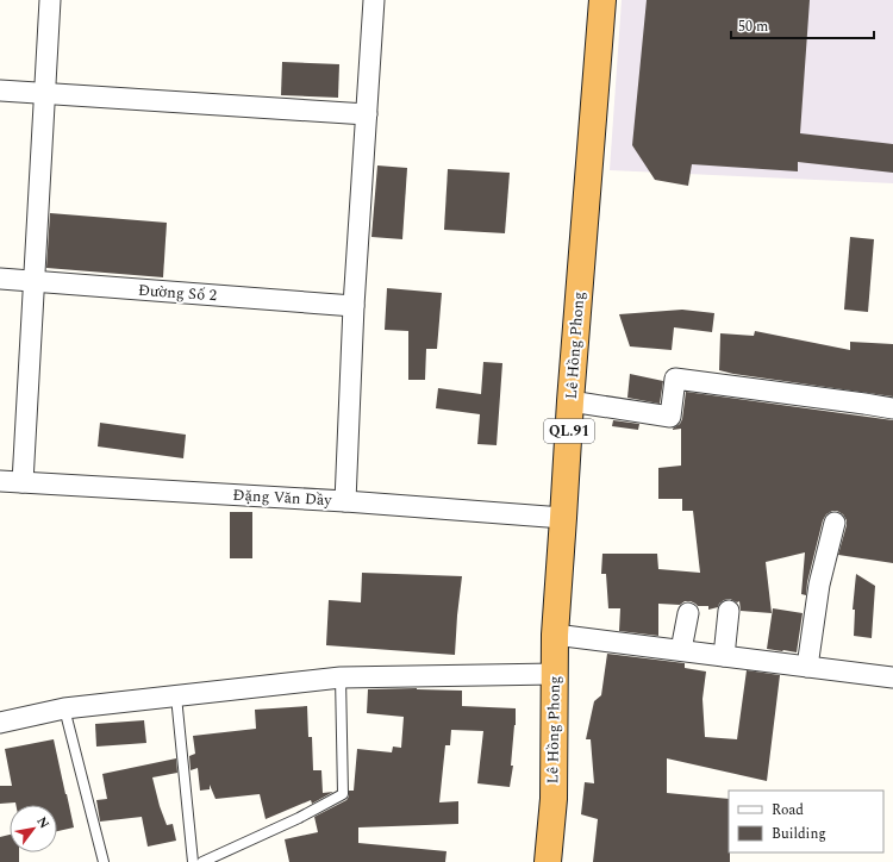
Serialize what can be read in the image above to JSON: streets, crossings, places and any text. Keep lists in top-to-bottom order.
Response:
{
  "streets": {
    "highway": ["Lê Hồng Phong", "QL.91"],
    "street": ["Đường Số 2", "Đặng Văn Dầy"]
  },
  "crossings": [
    ["Lê Hồng Phong", "Đặng Văn Dầy"]
  ],
  "legend": ["Road", "Building"],
  "scale_bar": "50 m",
  "north": "top right"
}
